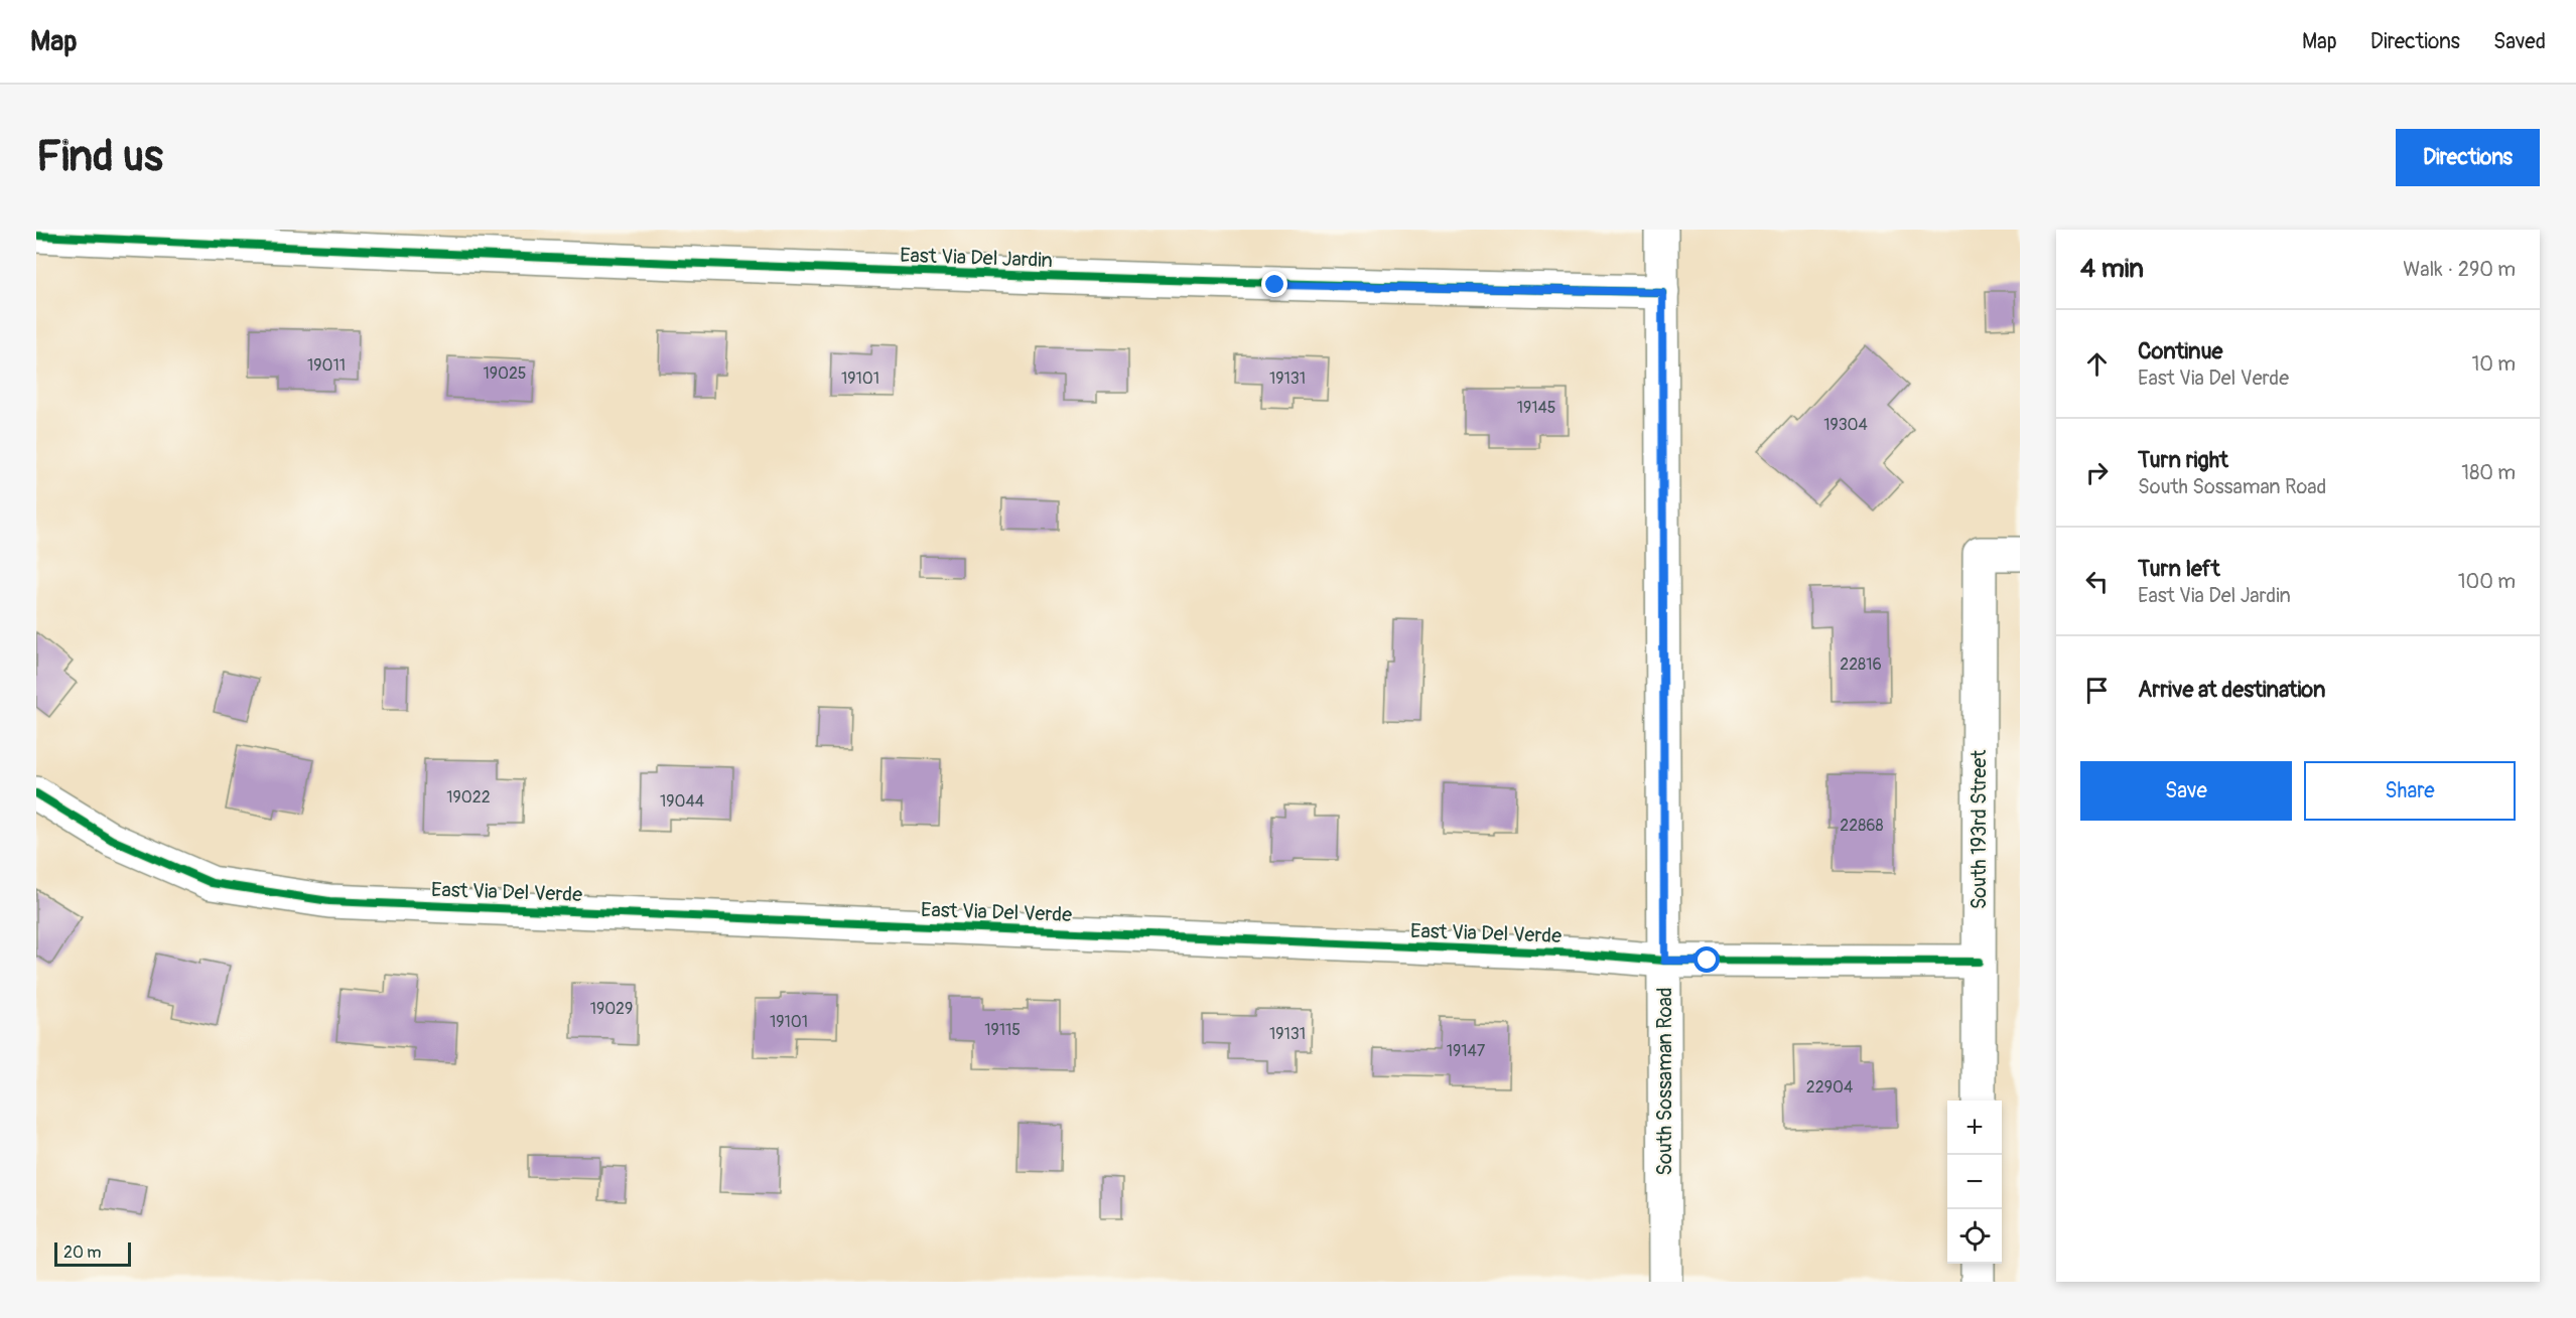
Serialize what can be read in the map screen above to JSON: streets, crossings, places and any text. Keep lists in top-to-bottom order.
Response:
{
  "streets": {
    "street": [
      "East Via Del Jardin",
      "South 193rd Street",
      "East Via Del Verde",
      "South Sossaman Road"
    ]
  },
  "crossings": [
    ["East Via Del Jardin", "South Sossaman Road"],
    ["South 193rd Street", "East Via Del Verde"],
    ["East Via Del Verde", "South Sossaman Road"]
  ],
  "house_numbers": [
    "19011",
    "19025",
    "19101",
    "19131",
    "19145",
    "19304",
    "22816",
    "19022",
    "19044",
    "22868",
    "19029",
    "19101",
    "19115",
    "19131",
    "19147",
    "22904"
  ],
  "scale_bar": "20 m",
  "page": {
    "header": "Map",
    "nav": ["Map", "Directions", "Saved"],
    "buttons": [
      "Directions",
      ["Save", "Share"]
    ],
    "title": "Find us",
    "heading": ["4 min", "Walk · 290 m"],
    "list": [
      ["Continue", "East Via Del Verde", "10 m"],
      ["Turn right", "South Sossaman Road", "180 m"],
      ["Turn left", "East Via Del Jardin", "100 m"],
      "Arrive at destination"
    ],
    "map_buttons": ["+", "−"],
    "scale": "20 m"
  }
}
